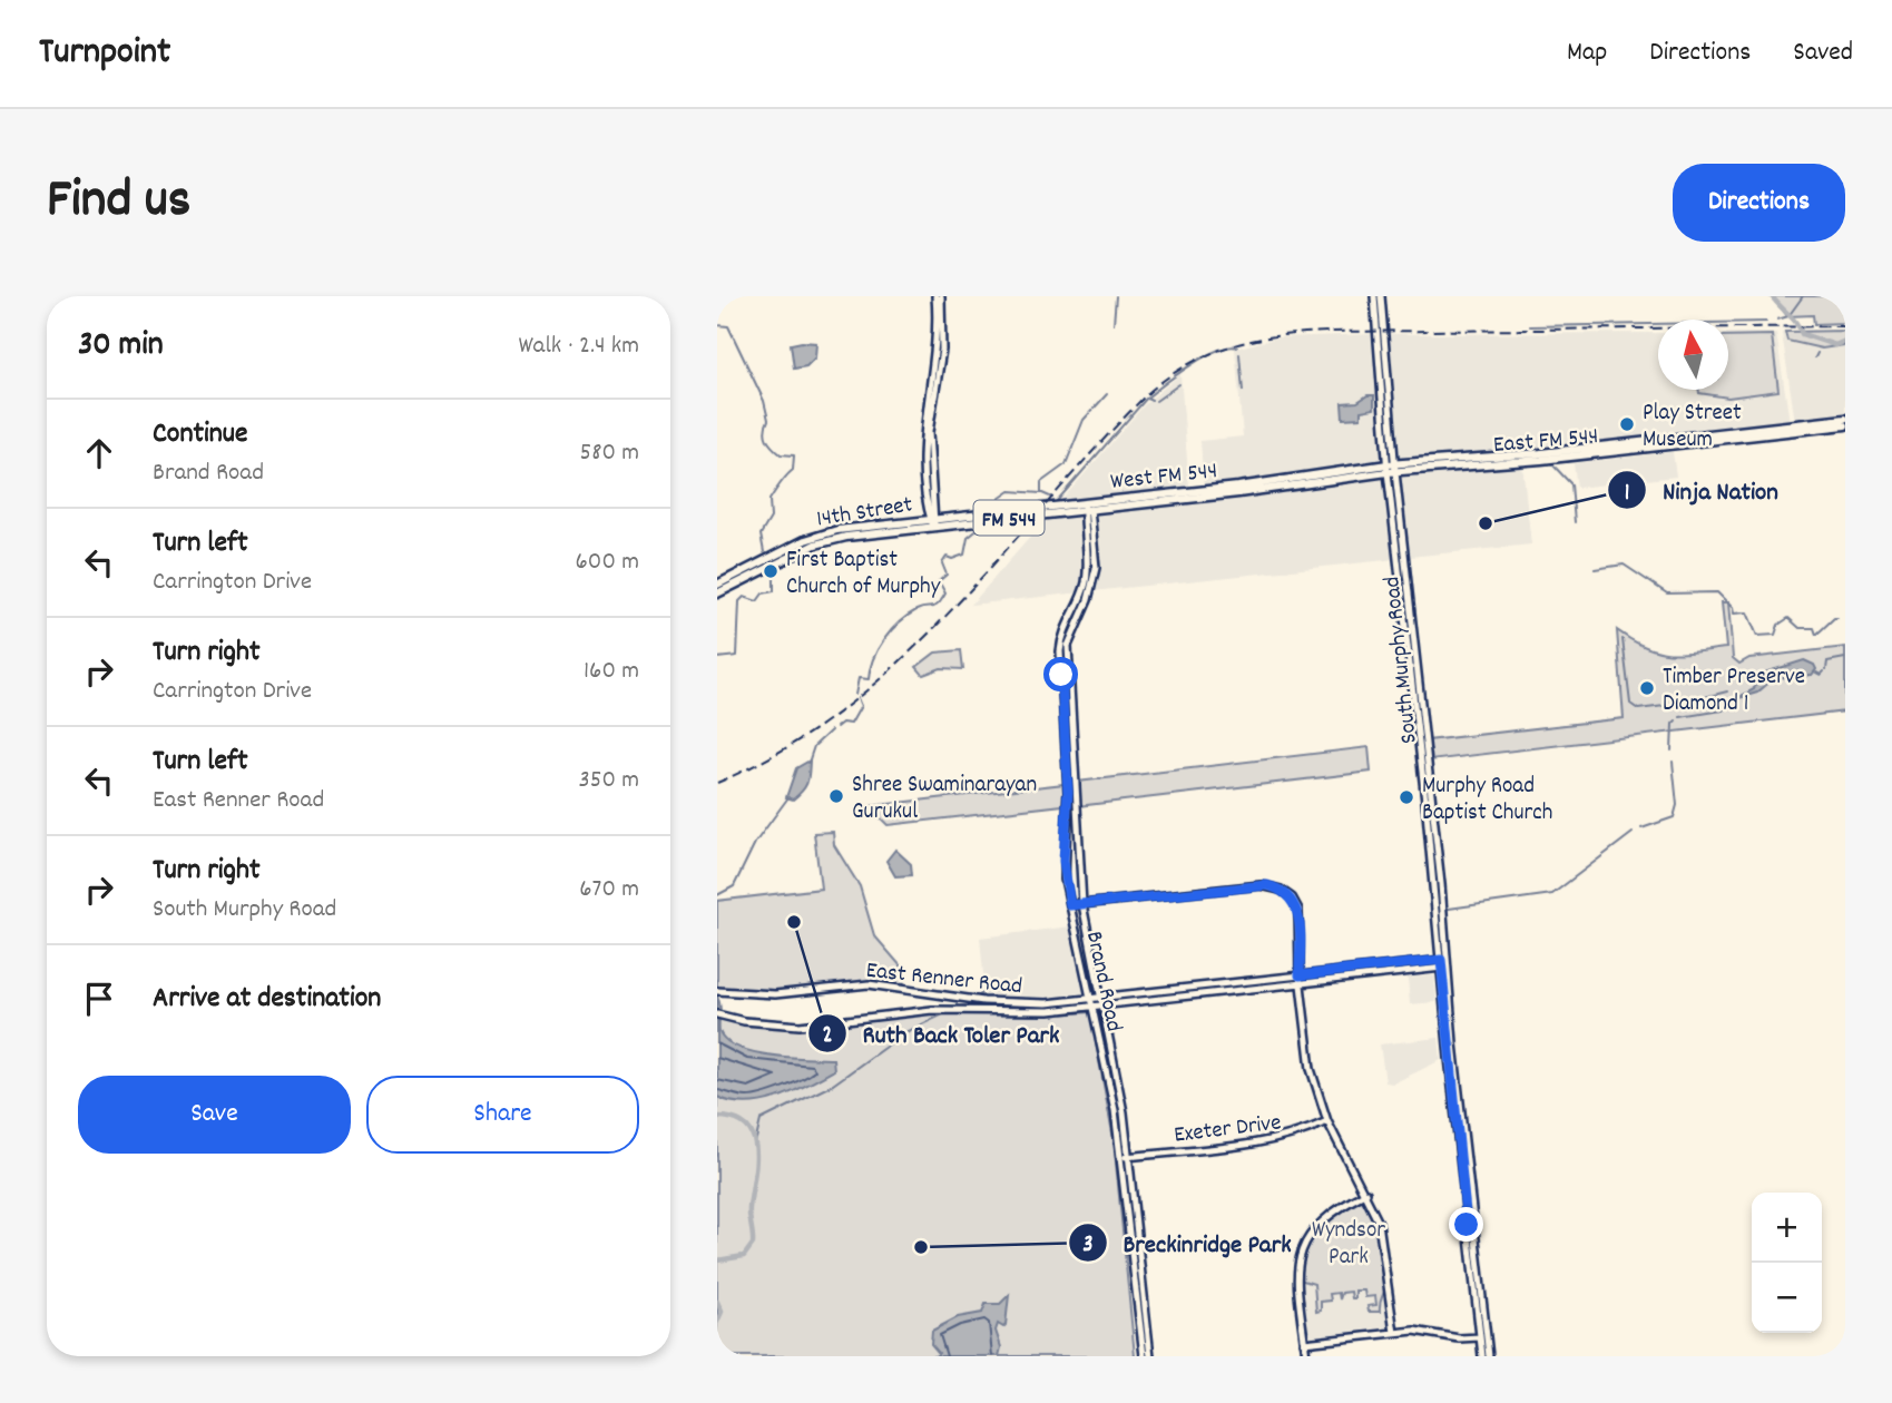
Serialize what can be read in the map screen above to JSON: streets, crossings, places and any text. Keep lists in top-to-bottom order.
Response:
{
  "streets": {
    "main road": [
      "East FM 544",
      "West FM 544",
      "14th Street",
      "FM 544",
      "South Murphy Road",
      "East Renner Road",
      "Brand Road",
      "Exeter Drive"
    ]
  },
  "crossings": [
    ["East FM 544", "West FM 544"],
    ["East FM 544", "South Murphy Road"],
    ["West FM 544", "14th Street"],
    ["West FM 544", "South Murphy Road"],
    ["West FM 544", "Brand Road"],
    ["South Murphy Road", "East Renner Road"],
    ["East Renner Road", "Brand Road"],
    ["Brand Road", "Exeter Drive"]
  ],
  "parks": ["Wyndsor Park"],
  "places": [
    "Play Street Museum",
    "Ninja Nation",
    "First Baptist Church of Murphy",
    "Timber Preserve Diamond 1",
    "Shree Swaminarayan Gurukul",
    "Murphy Road Baptist Church",
    "Ruth Back Toler Park",
    "Breckinridge Park"
  ],
  "north": "top",
  "page": {
    "header": "Turnpoint",
    "nav": ["Map", "Directions", "Saved"],
    "title": "Find us",
    "buttons": [
      "Directions",
      ["Save", "Share"]
    ],
    "heading": ["30 min", "Walk · 2.4 km"],
    "list": [
      ["Continue", "Brand Road", "580 m"],
      ["Turn left", "Carrington Drive", "600 m"],
      ["Turn right", "Carrington Drive", "160 m"],
      ["Turn left", "East Renner Road", "350 m"],
      ["Turn right", "South Murphy Road", "670 m"],
      "Arrive at destination"
    ],
    "map_buttons": ["+", "−"]
  }
}
